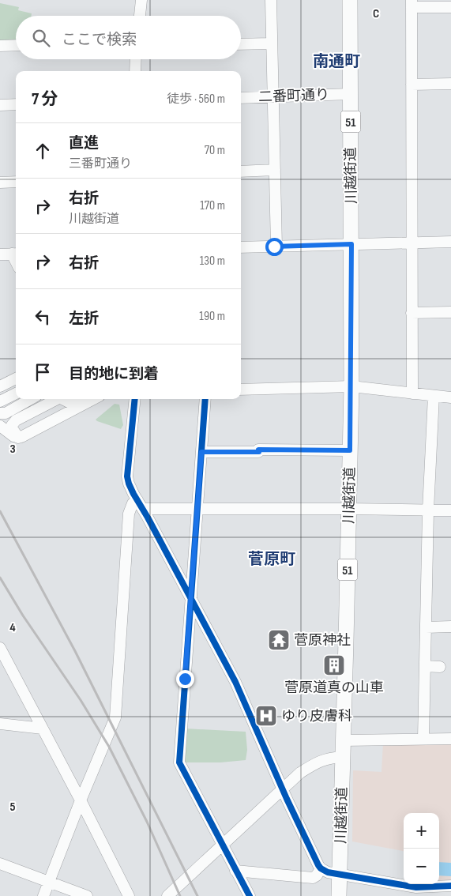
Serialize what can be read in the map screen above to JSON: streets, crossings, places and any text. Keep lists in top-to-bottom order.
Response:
{
  "streets": {
    "main road": ["51", "川越街道"],
    "street": ["二番町通り"]
  },
  "crossings": [
    ["二番町通り", "川越街道"]
  ],
  "districts": ["南通町", "菅原町"],
  "places": {
    "temple": ["菅原神社"],
    "building": ["菅原道真の山車"],
    "hospital": ["ゆり皮膚科"]
  },
  "page": {
    "search": "ここで検索",
    "heading": ["7 分", "徒歩 · 560 m"],
    "list": [
      ["直進", "三番町通り", "70 m"],
      ["右折", "川越街道", "170 m"],
      ["右折", "130 m"],
      ["左折", "190 m"],
      "目的地に到着"
    ],
    "map_buttons": ["+", "−"]
  },
  "grid": {
    "columns": ["C"],
    "rows": ["3", "4", "5"]
  }
}
